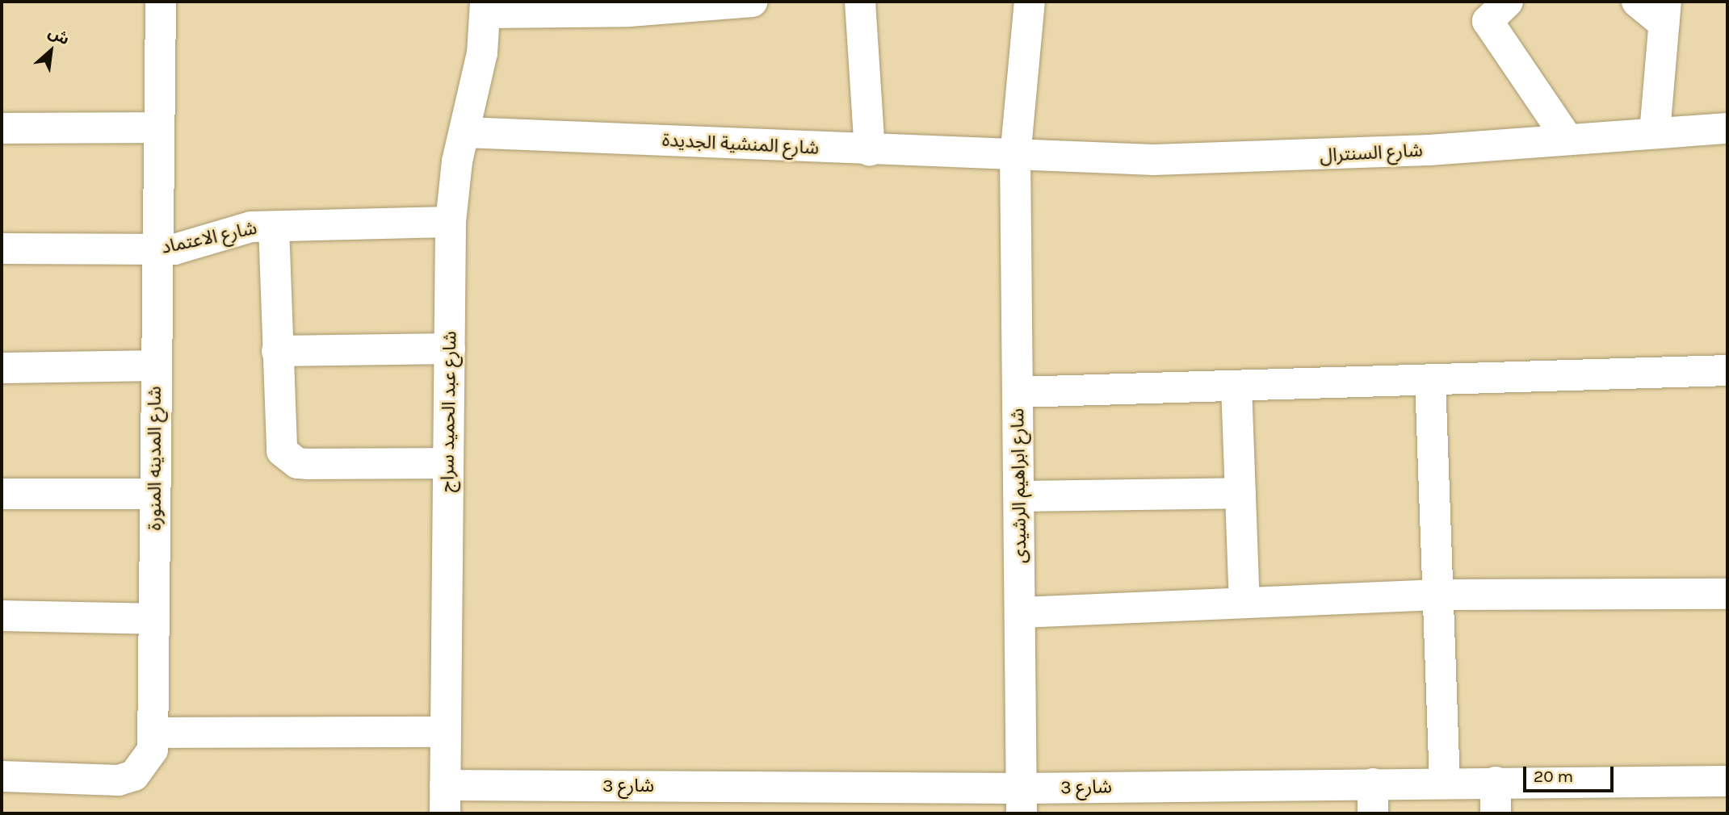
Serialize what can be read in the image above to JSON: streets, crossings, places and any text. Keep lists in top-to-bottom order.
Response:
{
  "streets": {
    "street": [
      "شارع المنشية الجديدة",
      "شارع السنترال",
      "شارع الاعتماد",
      "شارع عبد الحميد سراج",
      "شارع المدينه المنورة",
      "شارع ابراهيم الرشيدى",
      "شارع 3"
    ]
  },
  "crossings": [
    ["شارع المنشية الجديدة", "شارع السنترال"],
    ["شارع المنشية الجديدة", "شارع عبد الحميد سراج"],
    ["شارع المنشية الجديدة", "شارع ابراهيم الرشيدى"],
    ["شارع السنترال", "شارع ابراهيم الرشيدى"],
    ["شارع الاعتماد", "شارع عبد الحميد سراج"],
    ["شارع الاعتماد", "شارع المدينه المنورة"],
    ["شارع عبد الحميد سراج", "شارع 3"],
    ["شارع ابراهيم الرشيدى", "شارع 3"]
  ],
  "scale_bar": "20 m",
  "north": "top right"
}
